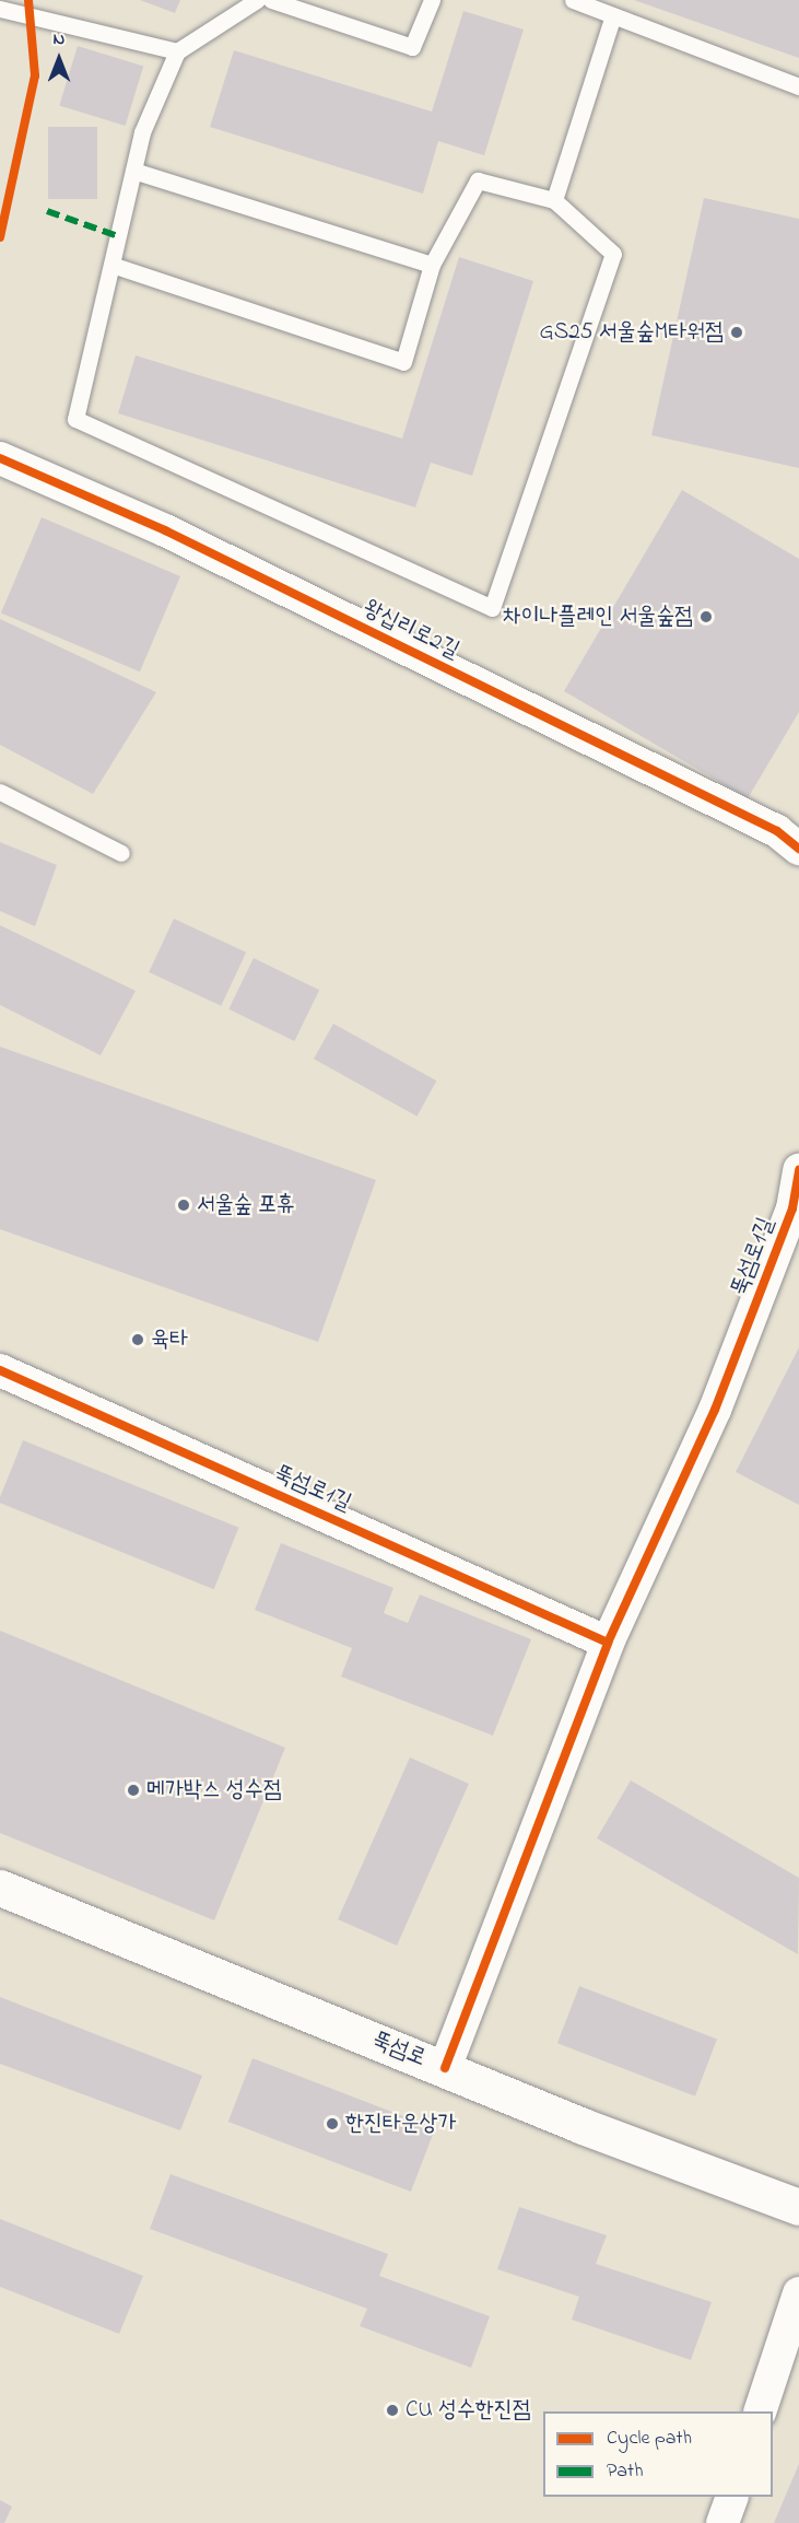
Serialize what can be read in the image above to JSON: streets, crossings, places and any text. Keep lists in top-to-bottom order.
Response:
{
  "streets": {
    "main road": ["뚝섬로"],
    "street": ["왕십리로2길", "뚝섬로1길"]
  },
  "crossings": [
    ["뚝섬로1길", "뚝섬로"]
  ],
  "places": [
    "GS25 서울숲M타워점",
    "차이나플레인 서울숲점",
    "서울숲 포휴",
    "육타",
    "메가박스 성수점",
    "한진타운상가",
    "CU 성수한진점"
  ],
  "legend": ["Cycle path", "Path"],
  "north": "top"
}
